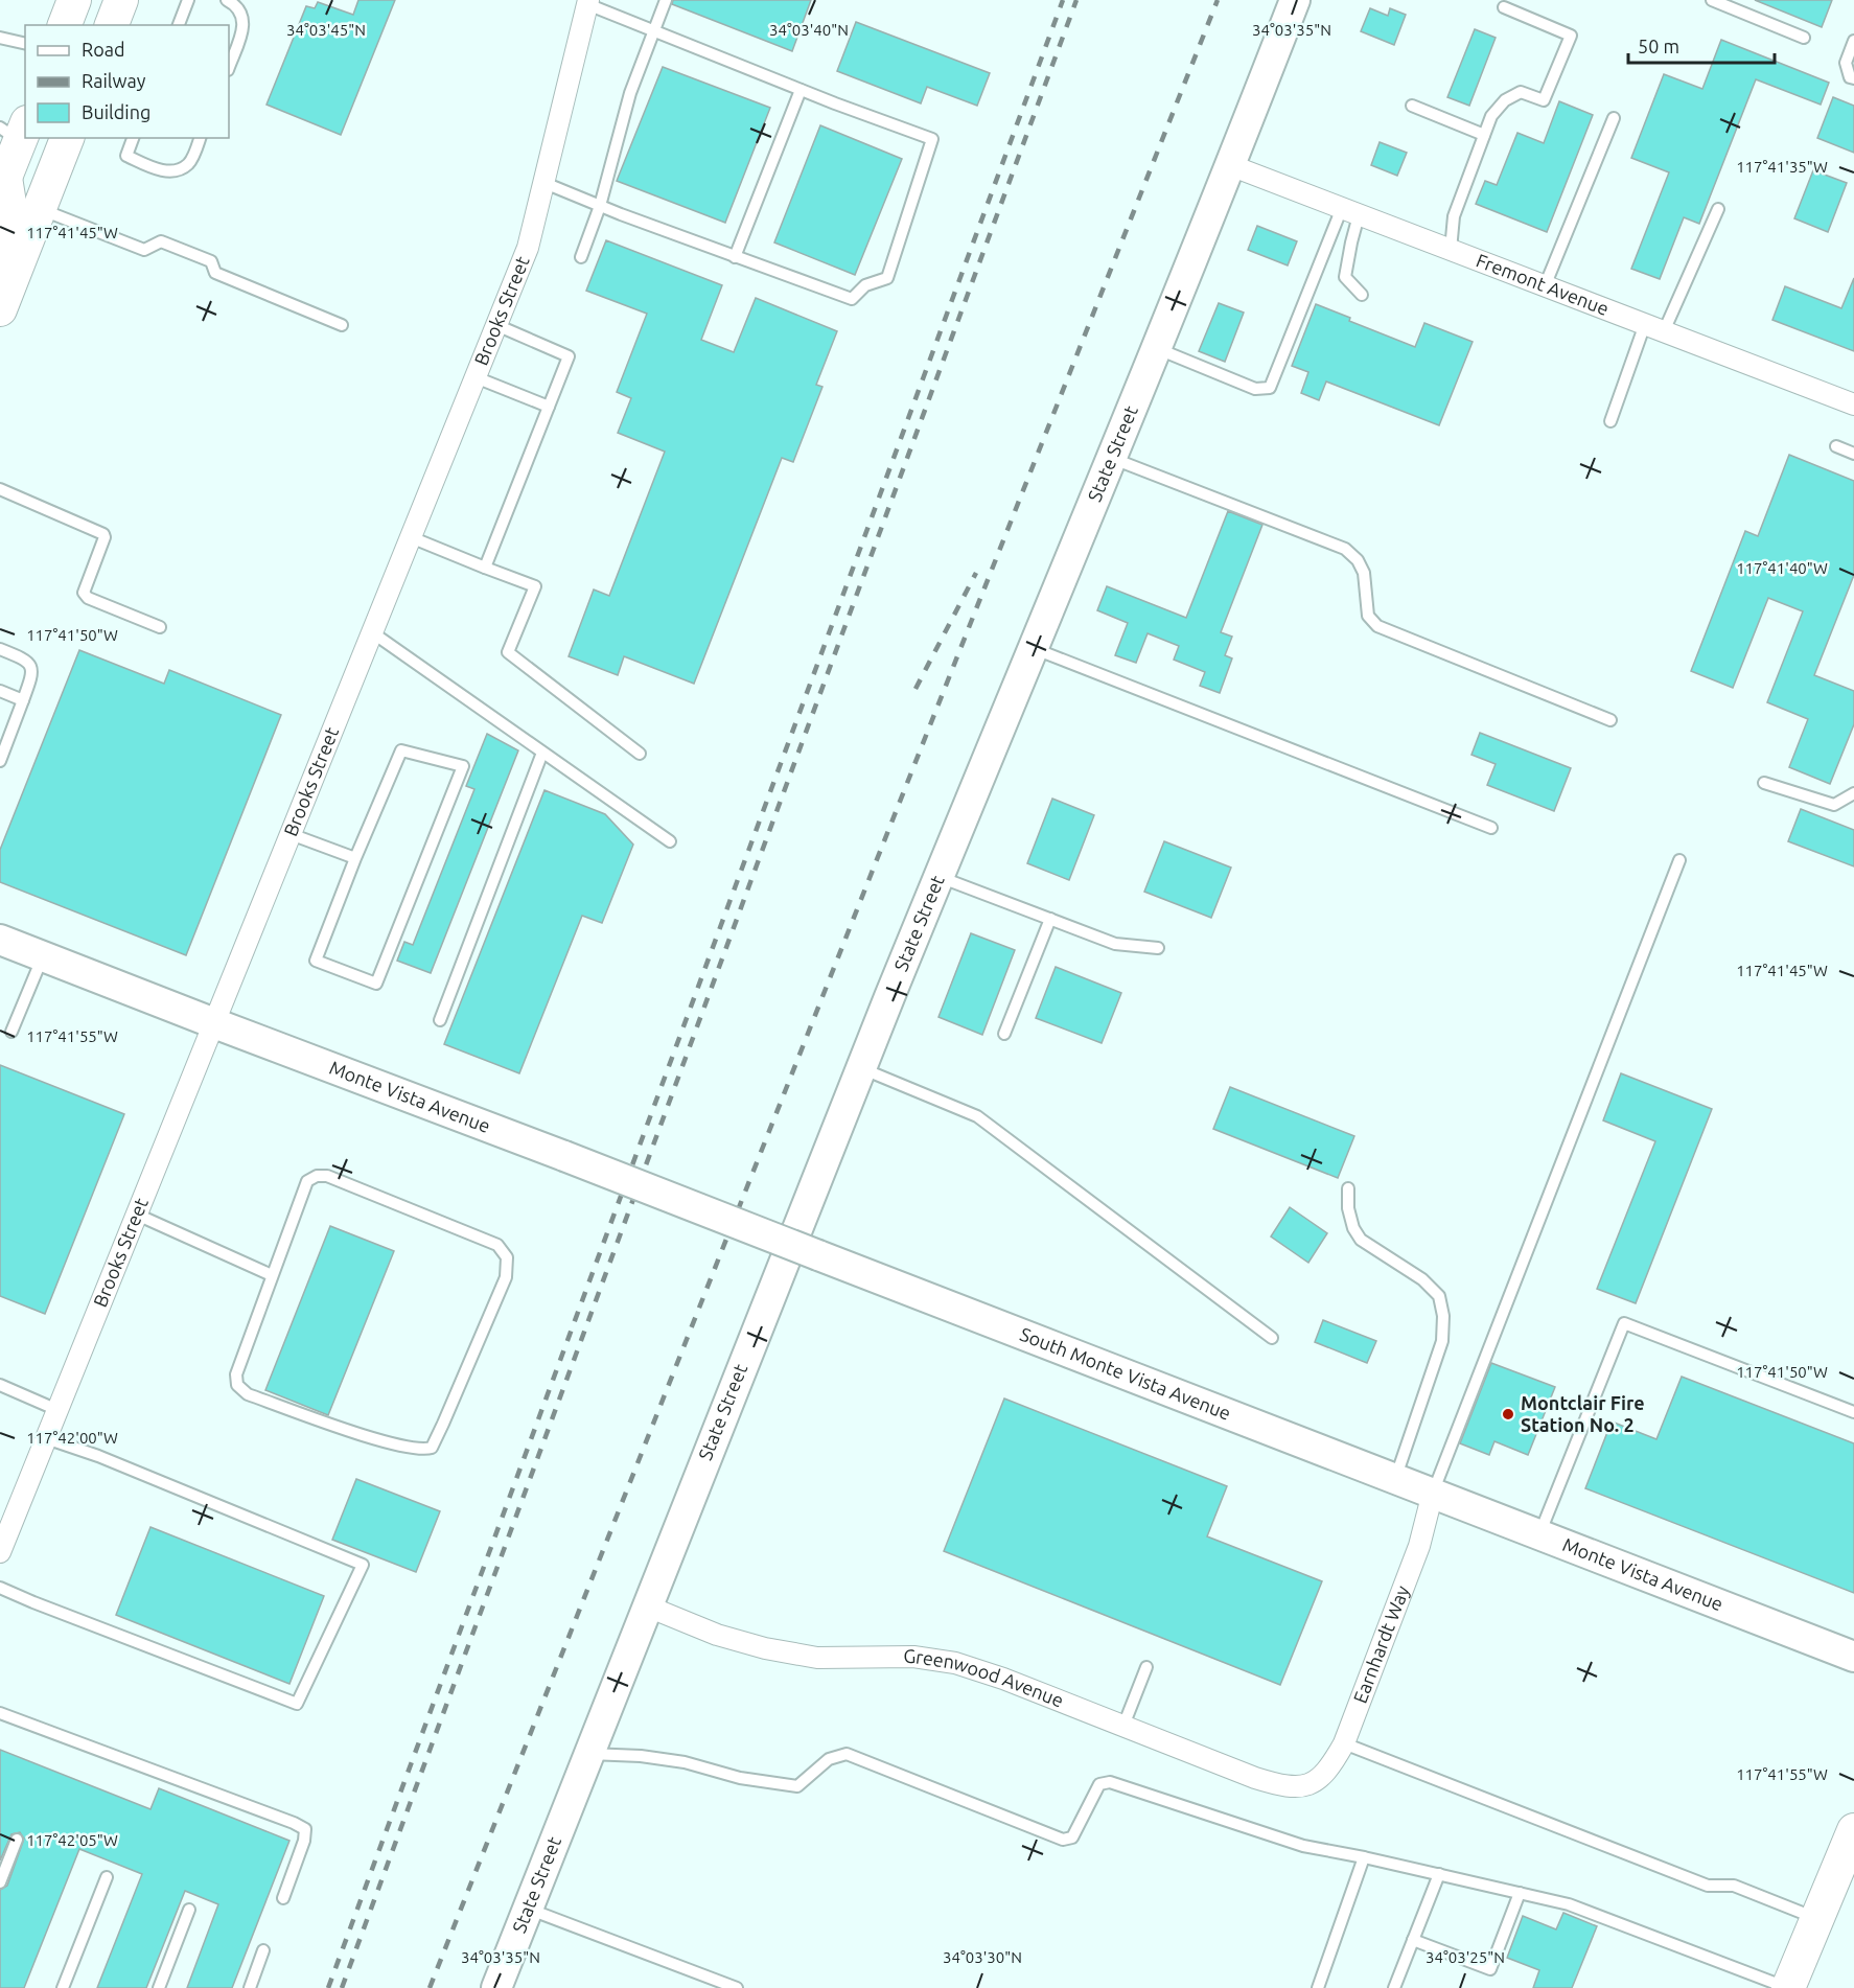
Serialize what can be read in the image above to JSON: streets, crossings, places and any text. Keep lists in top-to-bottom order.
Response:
{
  "streets": {
    "street": [
      "Fremont Avenue",
      "Brooks Street",
      "State Street",
      "Monte Vista Avenue",
      "South Monte Vista Avenue",
      "Earnhardt Way",
      "Greenwood Avenue"
    ]
  },
  "crossings": [
    ["Fremont Avenue", "State Street"],
    ["Brooks Street", "Monte Vista Avenue"],
    ["State Street", "Greenwood Avenue"],
    ["Monte Vista Avenue", "South Monte Vista Avenue"],
    ["Monte Vista Avenue", "Earnhardt Way"],
    ["South Monte Vista Avenue", "Earnhardt Way"],
    ["Earnhardt Way", "Greenwood Avenue"]
  ],
  "places": ["Montclair Fire Station No. 2"],
  "legend": ["Road", "Railway", "Building"],
  "scale_bar": "50 m",
  "coordinates": [
    "34°03'45\"N",
    "34°03'40\"N",
    "34°03'35\"N",
    "117°41'35\"W",
    "117°41'45\"W",
    "117°41'40\"W",
    "117°41'50\"W",
    "117°41'55\"W",
    "117°42'00\"W",
    "117°42'05\"W",
    "34°03'30\"N",
    "34°03'25\"N"
  ]
}
